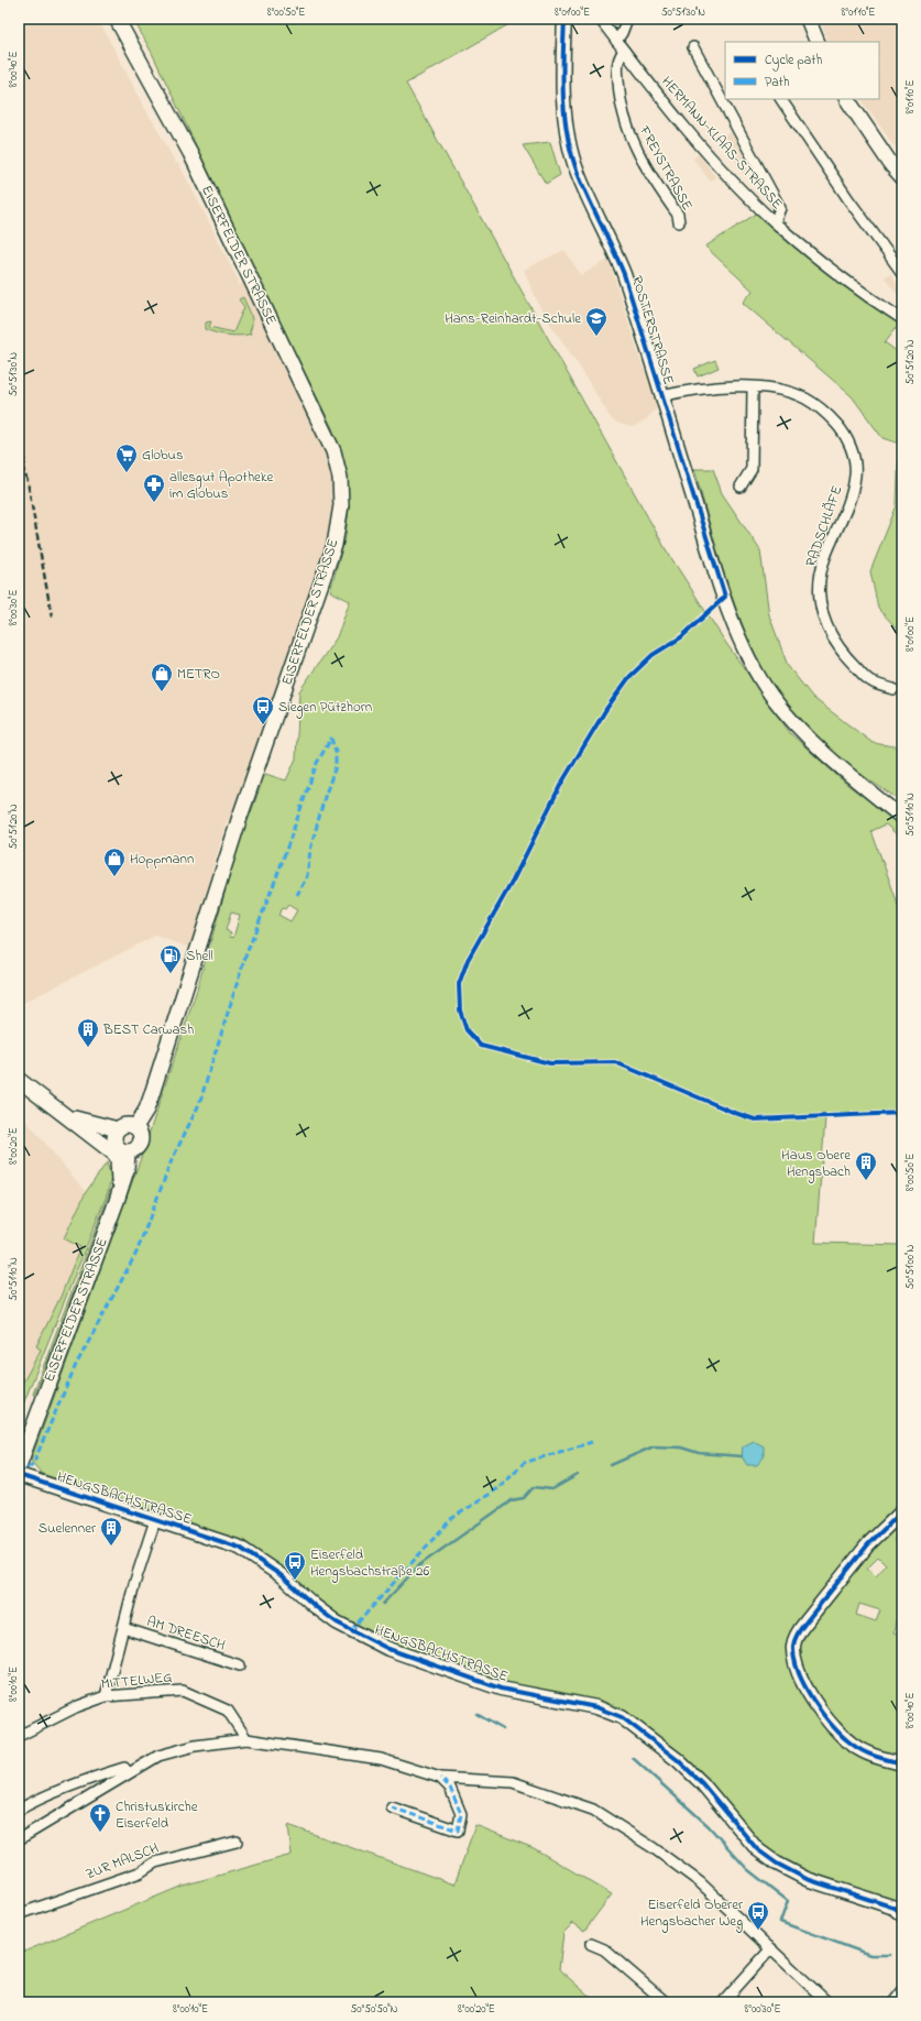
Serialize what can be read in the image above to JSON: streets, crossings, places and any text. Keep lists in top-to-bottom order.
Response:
{
  "streets": {
    "main road": ["EISERFELDER STRASSE"],
    "street": [
      "HERMANN-KLAAS-STRASSE",
      "FREYSTRASSE",
      "ROSTERSTRASSE",
      "RADSCHLÄFE",
      "HENGSBACHSTRASSE",
      "AM DREESCH",
      "MITTELWEG",
      "ZUR MALSCH"
    ]
  },
  "crossings": [
    ["HERMANN-KLAAS-STRASSE", "FREYSTRASSE"],
    ["ROSTERSTRASSE", "RADSCHLÄFE"],
    ["HENGSBACHSTRASSE", "AM DREESCH"],
    ["AM DREESCH", "MITTELWEG"]
  ],
  "places": {
    "school or university": ["Hans-Reinhardt-Schule"],
    "supermarket": ["Globus"],
    "pharmacy": ["allesgut Apotheke im Globus"],
    "shop": ["METRO", "Hoppmann"],
    "bus stop": ["Siegen Pützhorn", "Eiserfeld Hengsbachstraße 26", "Eiserfeld Oberer Hengsbacher Weg"],
    "fuel station": ["Shell"],
    "building": ["BEST Carwash", "Haus Obere Hengsbach", "Suelenner"],
    "church": ["Christuskirche Eiserfeld"]
  },
  "legend": ["Cycle path", "Path"],
  "coordinates": [
    "8°00'50\"E",
    "8°01'00\"E",
    "50°51'30\"N",
    "8°01'10\"E",
    "8°00'40\"E",
    "50°51'20\"N",
    "8°00'30\"E",
    "50°51'10\"N",
    "8°00'20\"E",
    "50°51'00\"N",
    "8°00'10\"E",
    "50°50'50\"N"
  ]
}
